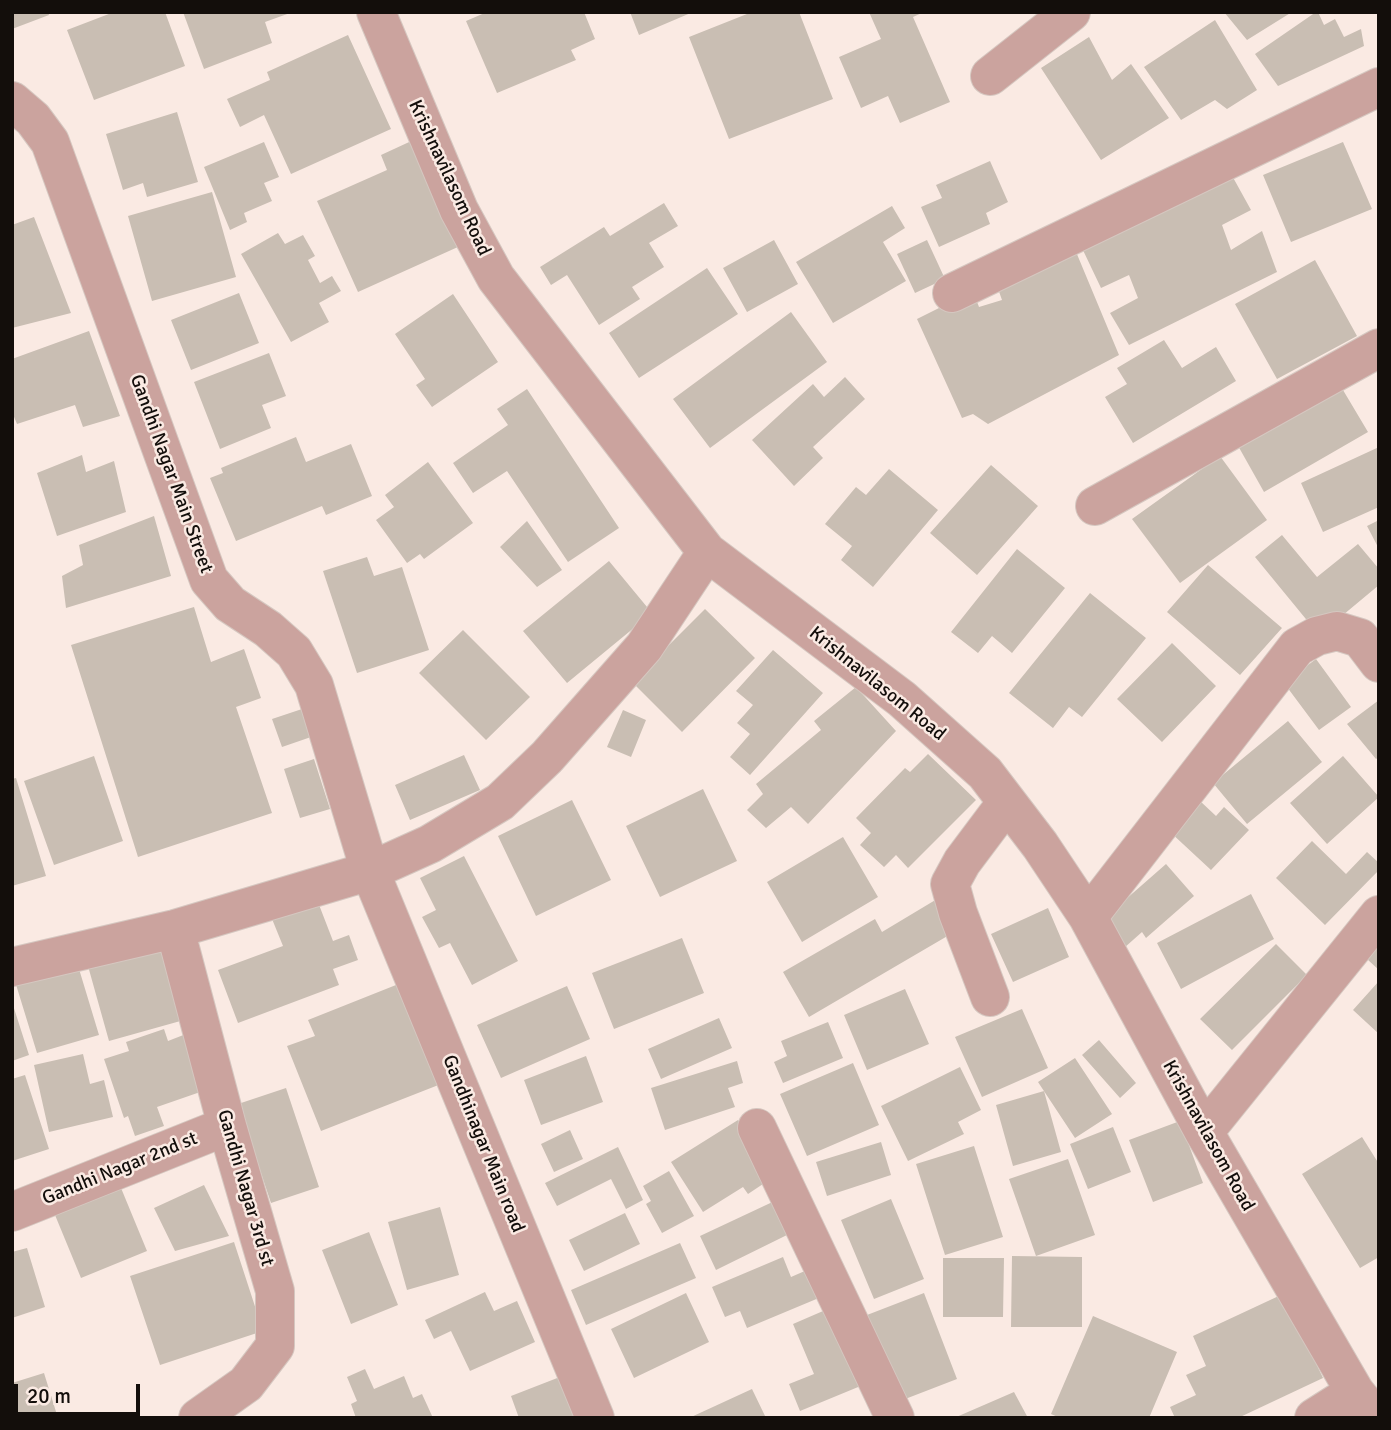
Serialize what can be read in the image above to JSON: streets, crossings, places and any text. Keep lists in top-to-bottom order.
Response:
{
  "streets": {
    "street": [
      "Krishnavilasom Road",
      "Gandhi Nagar Main Street",
      "Gandhinagar Main road",
      "Gandhi Nagar 2nd st",
      "Gandhi Nagar 3rd st"
    ]
  },
  "crossings": [
    ["Gandhi Nagar Main Street", "Gandhinagar Main road"],
    ["Gandhi Nagar 2nd st", "Gandhi Nagar 3rd st"]
  ],
  "scale_bar": "20 m"
}
